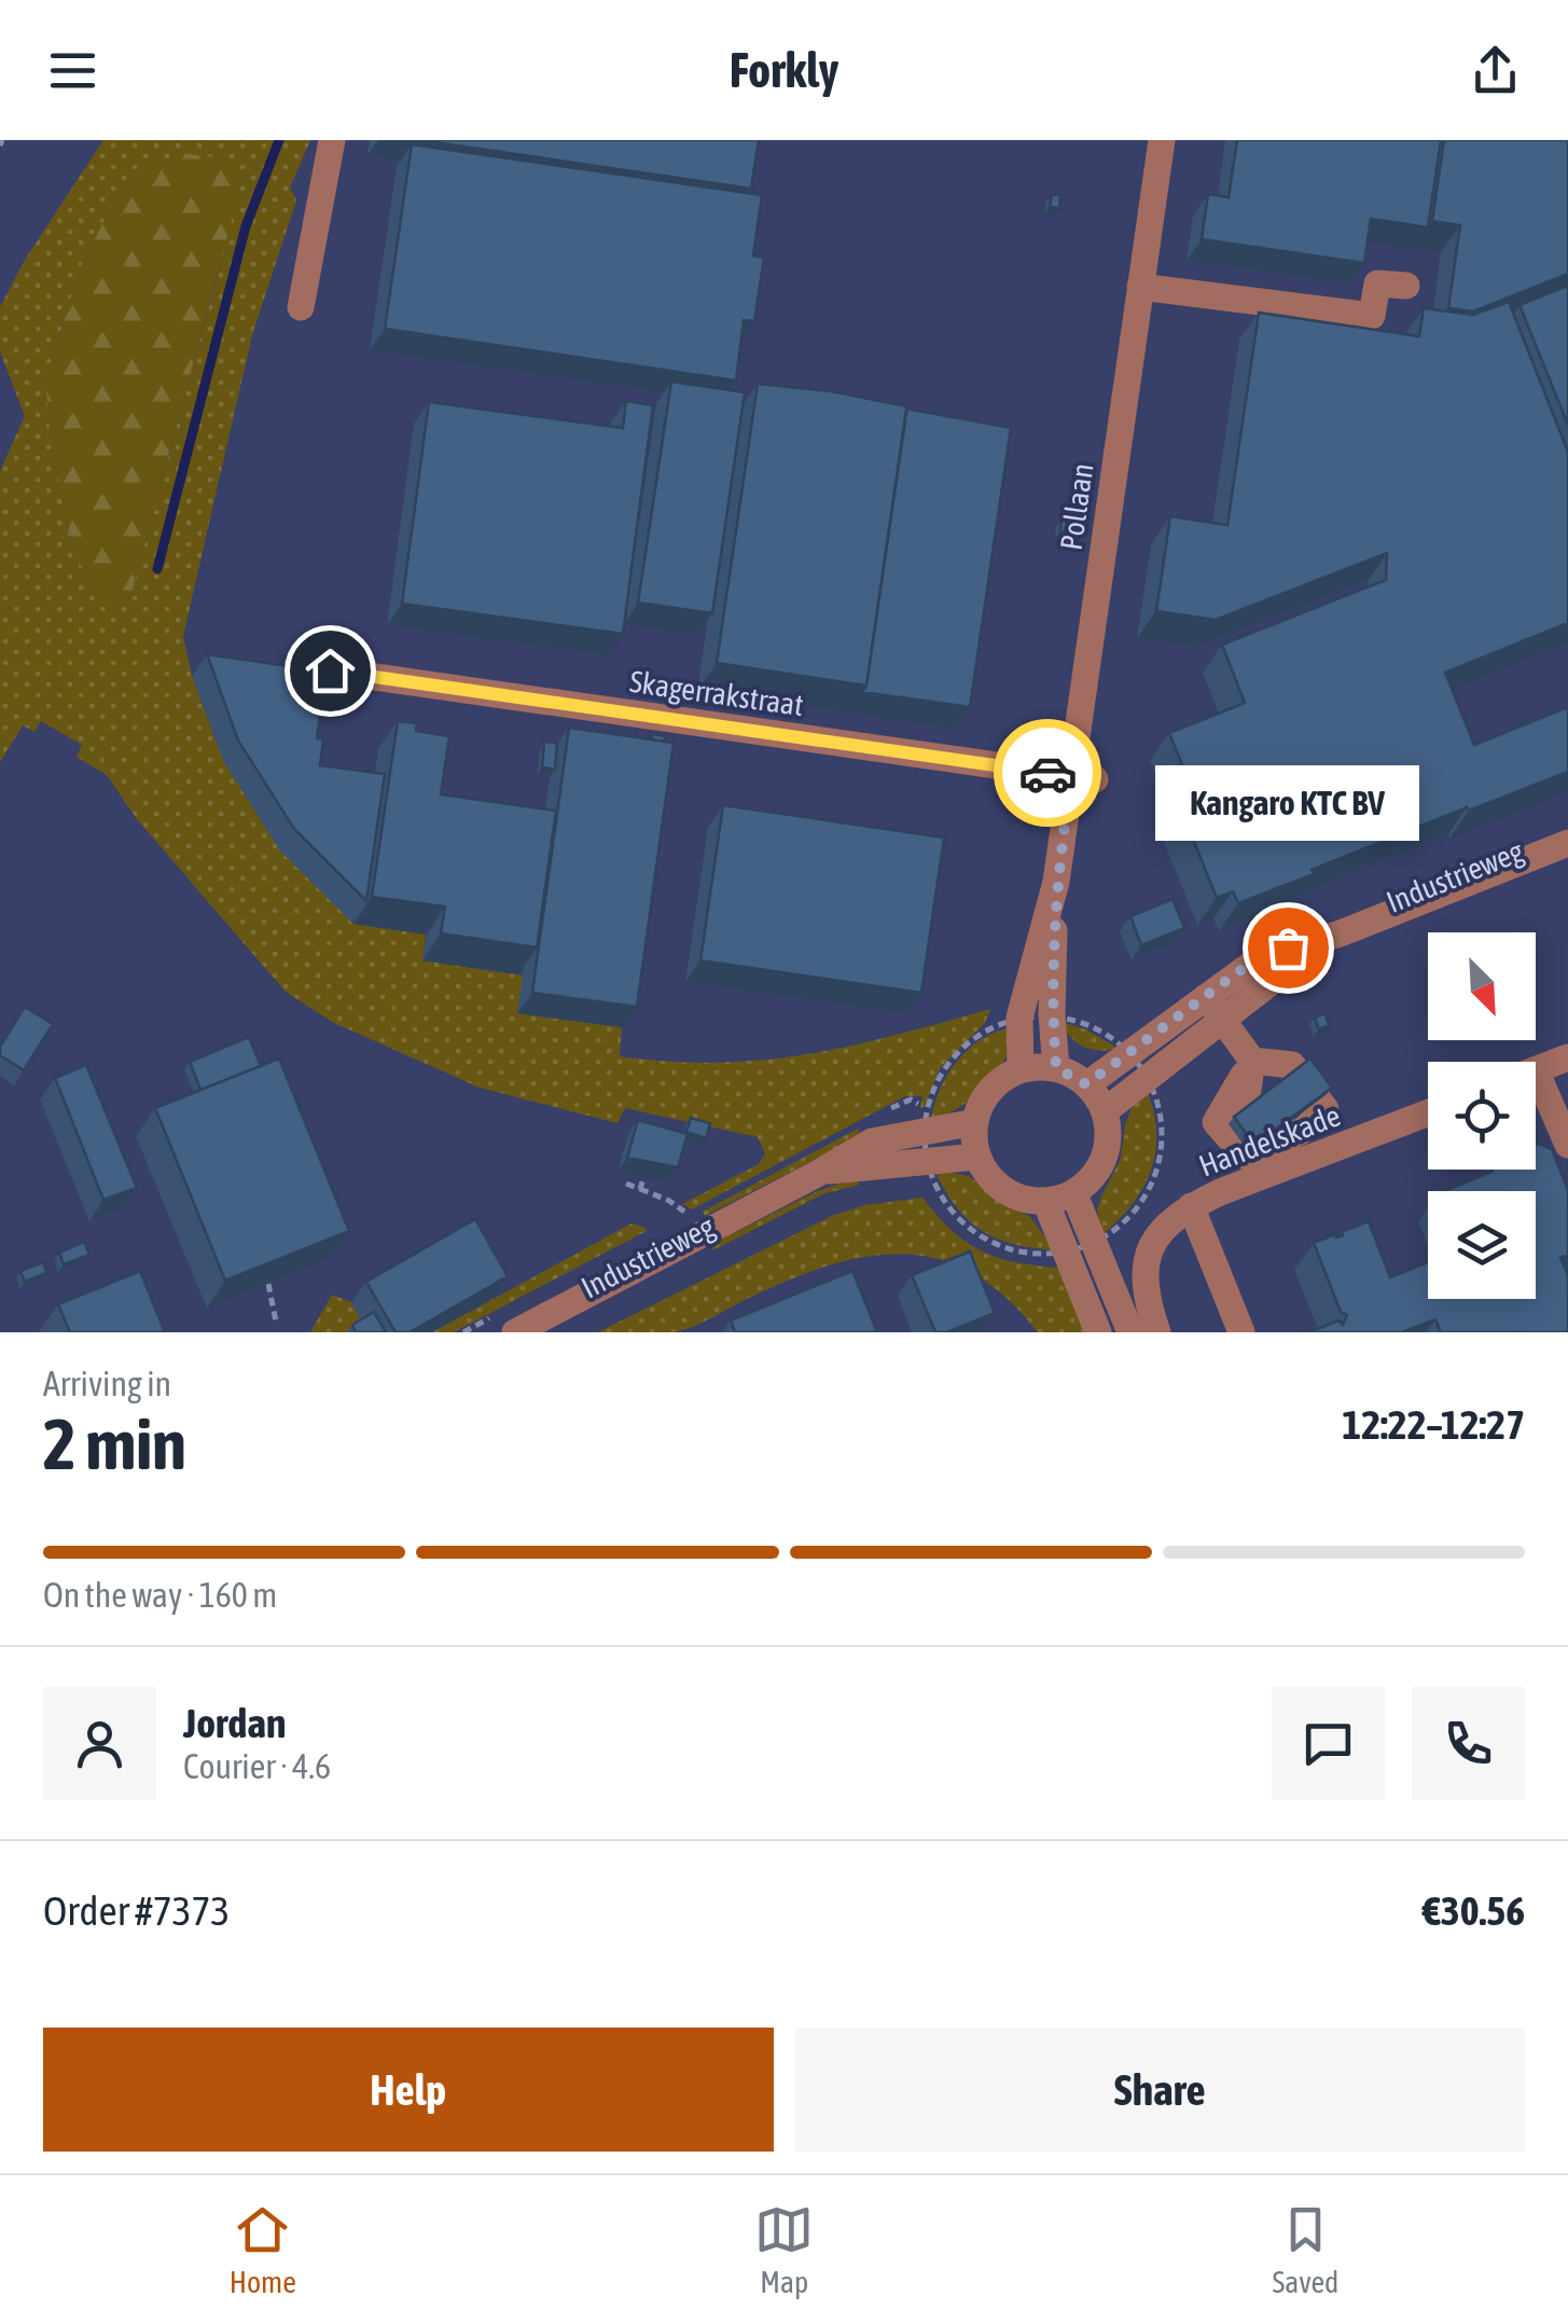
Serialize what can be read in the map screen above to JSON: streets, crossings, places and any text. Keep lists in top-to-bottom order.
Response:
{
  "streets": {
    "street": [
      "Pollaan",
      "Skagerrakstraat",
      "Industrieweg",
      "Handelskade"
    ]
  },
  "crossings": [
    ["Pollaan", "Skagerrakstraat"],
    ["Pollaan", "Industrieweg"]
  ],
  "places": ["Kangaro KTC BV"],
  "north": "bottom right",
  "page": {
    "header": "Forkly",
    "bubble": "Kangaro KTC BV",
    "heading": ["2 min", "Arriving in", "12:22–12:27"],
    "panel": [
      "Jordan",
      "Courier · 4.6",
      "Order #7373",
      "€30.56"
    ],
    "bar": "On the way · 160 m",
    "buttons": ["Help", "Share"],
    "tabs": ["Home", "Map", "Saved"]
  }
}
